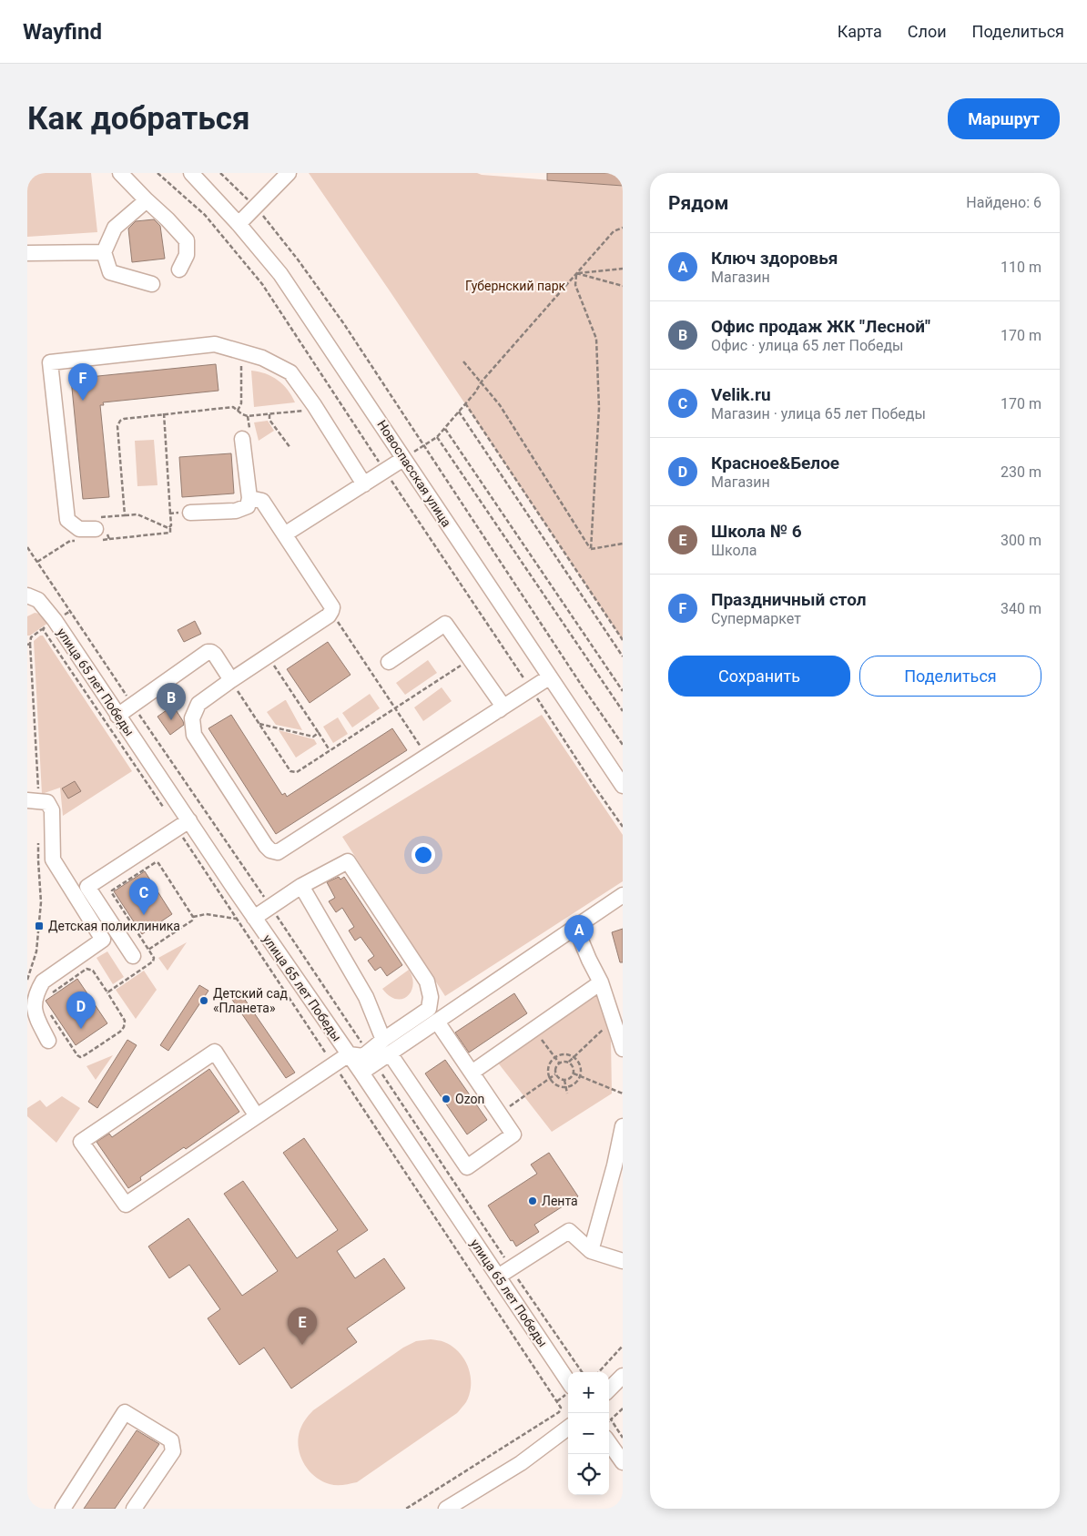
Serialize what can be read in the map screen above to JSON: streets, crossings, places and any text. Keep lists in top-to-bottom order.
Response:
{
  "streets": {
    "street": ["Новоспасская улица", "улица 65 лет Победы"]
  },
  "parks": ["Губернский парк"],
  "places": {
    "transit": ["Детская поликлиника"],
    "other": ["Детский сад «Планета»", "Ozon", "Лента"]
  },
  "page": {
    "header": "Wayfind",
    "nav": ["Карта", "Слои", "Поделиться"],
    "buttons": [
      "Маршрут",
      ["Сохранить", "Поделиться"]
    ],
    "title": "Как добраться",
    "heading": ["Рядом", "Найдено: 6"],
    "list": [
      {
        "mark": "A",
        "name": "Ключ здоровья",
        "note": "Магазин",
        "value": "110 m"
      },
      {
        "mark": "B",
        "name": "Офис продаж ЖК \"Лесной\"",
        "note": "Офис · улица 65 лет Победы",
        "value": "170 m"
      },
      {
        "mark": "C",
        "name": "Velik.ru",
        "note": "Магазин · улица 65 лет Победы",
        "value": "170 m"
      },
      {
        "mark": "D",
        "name": "Красное&Белое",
        "note": "Магазин",
        "value": "230 m"
      },
      {
        "mark": "E",
        "name": "Школа № 6",
        "note": "Школа",
        "value": "300 m"
      },
      {
        "mark": "F",
        "name": "Праздничный стол",
        "note": "Супермаркет",
        "value": "340 m"
      }
    ],
    "pins": [
      "F",
      "B",
      "C",
      "A",
      "D",
      "E"
    ],
    "map_buttons": ["+", "−"]
  }
}
